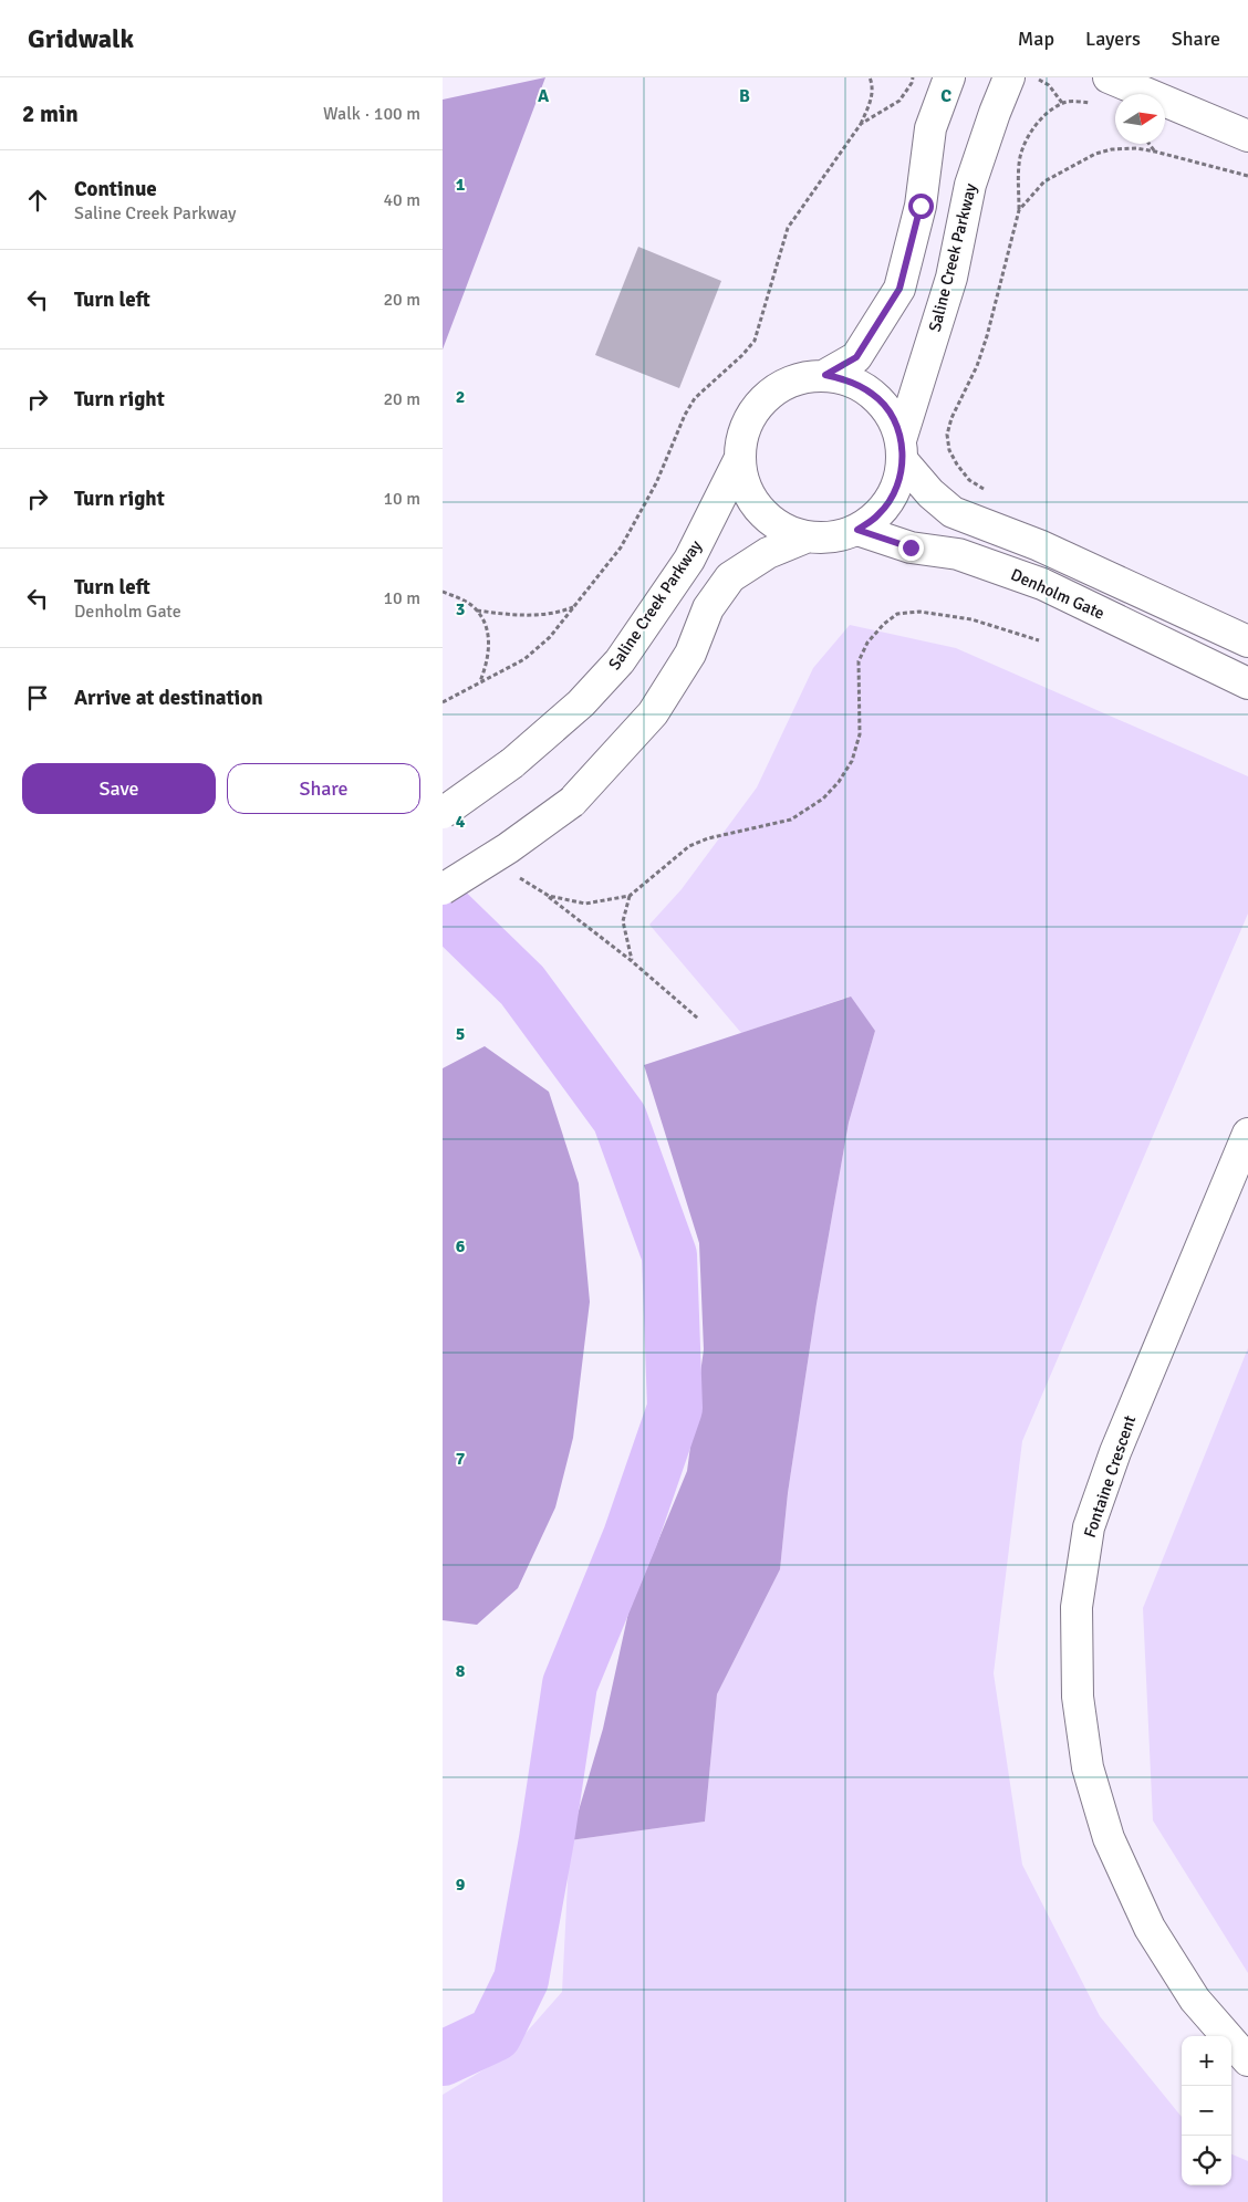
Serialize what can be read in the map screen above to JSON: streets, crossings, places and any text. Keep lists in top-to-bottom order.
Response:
{
  "streets": {
    "main road": ["Saline Creek Parkway", "Denholm Gate", "Fontaine Crescent"]
  },
  "crossings": [
    ["Saline Creek Parkway", "Denholm Gate"]
  ],
  "north": "right",
  "page": {
    "header": "Gridwalk",
    "nav": ["Map", "Layers", "Share"],
    "heading": ["2 min", "Walk · 100 m"],
    "list": [
      ["Continue", "Saline Creek Parkway", "40 m"],
      ["Turn left", "20 m"],
      ["Turn right", "20 m"],
      ["Turn right", "10 m"],
      ["Turn left", "Denholm Gate", "10 m"],
      "Arrive at destination"
    ],
    "buttons": ["Save", "Share"],
    "map_buttons": ["+", "−"]
  },
  "grid": {
    "columns": ["A", "B", "C"],
    "rows": [
      "1",
      "2",
      "3",
      "4",
      "5",
      "6",
      "7",
      "8",
      "9"
    ]
  }
}
